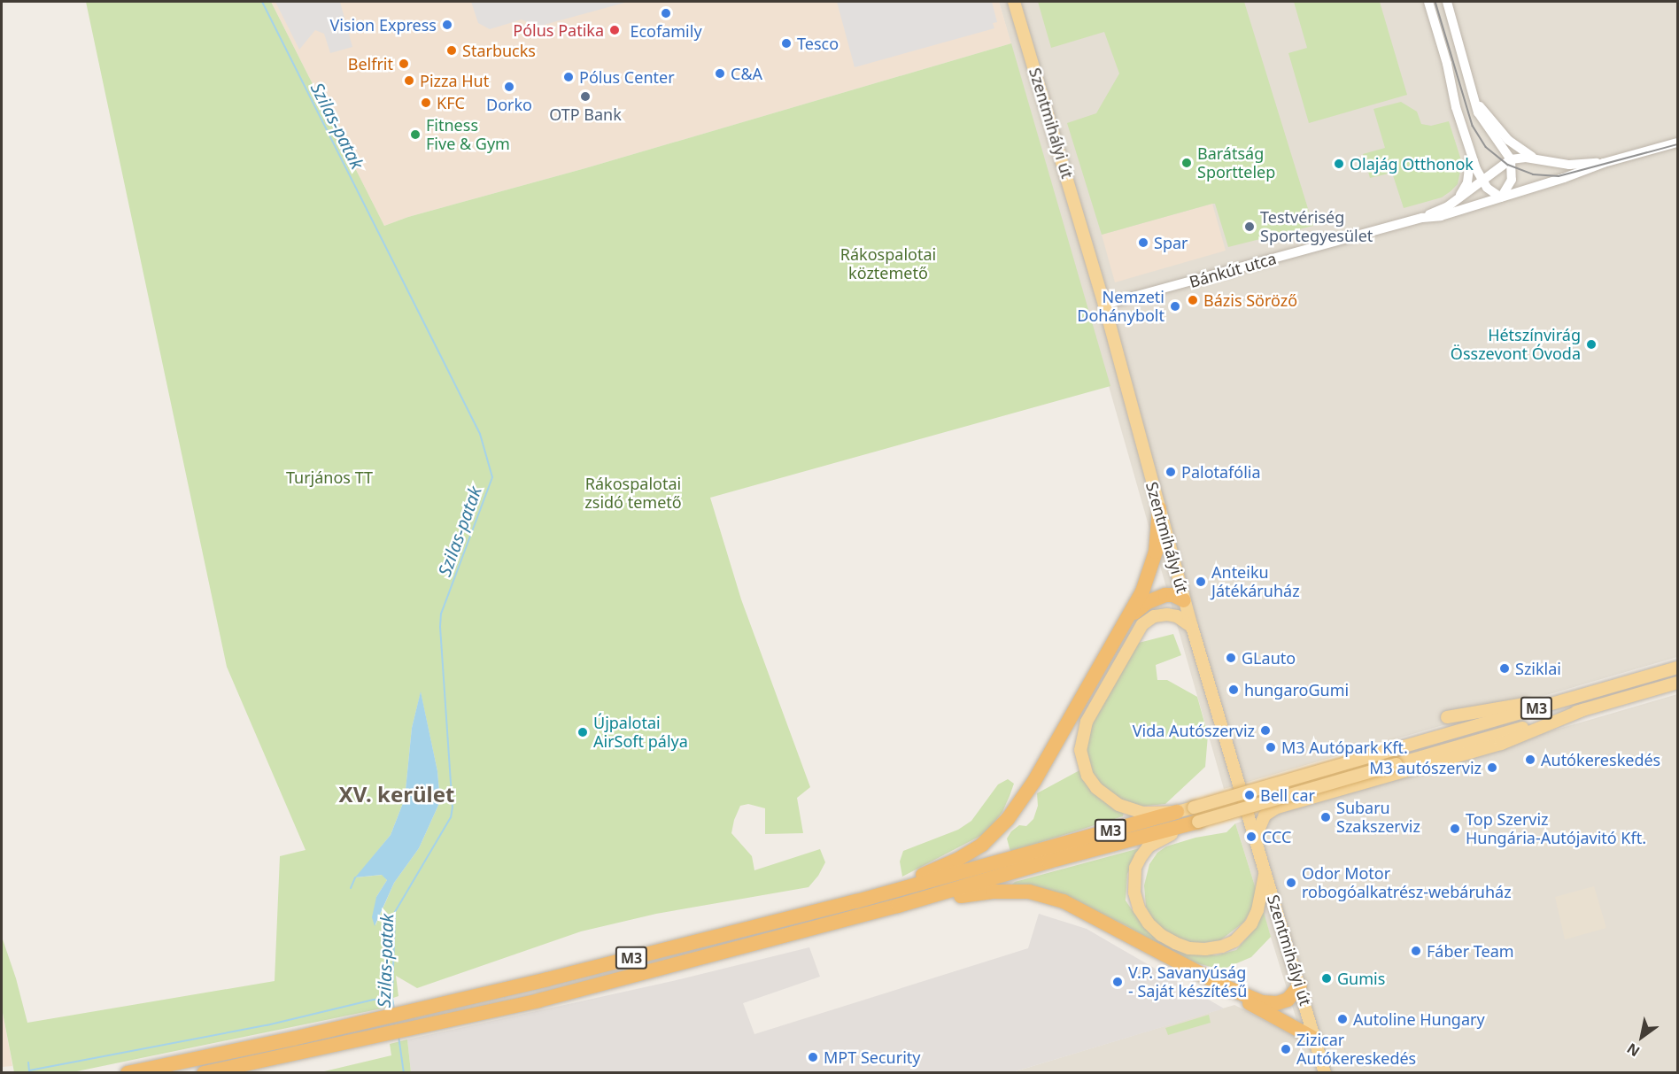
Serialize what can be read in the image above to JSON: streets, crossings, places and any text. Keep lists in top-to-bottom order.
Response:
{
  "streets": {
    "highway": ["M3"],
    "main road": ["Szentmihályi út"],
    "street": ["Bánkút utca"]
  },
  "crossings": [
    ["Szentmihályi út", "Bánkút utca"]
  ],
  "districts": ["XV. kerület"],
  "water": ["Szilas-patak"],
  "parks": ["Rákospalotai köztemető", "Turjános TT", "Rákospalotai zsidó temető"],
  "places": [
    "Ecofamily",
    "Vision Express",
    "Pólus Patika",
    "Tesco",
    "Starbucks",
    "Belfrit",
    "C&A",
    "Pólus Center",
    "Pizza Hut",
    "Dorko",
    "OTP Bank",
    "KFC",
    "Fitness Five & Gym",
    "Barátság Sporttelep",
    "Olajág Otthonok",
    "Testvériség Sportegyesület",
    "Spar",
    "Bázis Söröző",
    "Nemzeti Dohánybolt",
    "Hétszínvirág Összevont Óvoda",
    "Palotafólia",
    "Anteiku Játékáruház",
    "GLauto",
    "Sziklai",
    "hungaroGumi",
    "Vida Autószerviz",
    "Újpalotai AirSoft pálya",
    "M3 Autópark Kft.",
    "Autókereskedés",
    "M3 autószerviz",
    "Bell car",
    "Subaru Szakszerviz",
    "Top Szerviz Hungária-Autójavitó Kft.",
    "CCC",
    "Odor Motor robogóalkatrész-webáruház",
    "Fáber Team",
    "Gumis",
    "V.P. Savanyúság - Saját készítésű",
    "Autoline Hungary",
    "Zizicar Autókereskedés",
    "MPT Security"
  ],
  "north": "bottom left"
}
